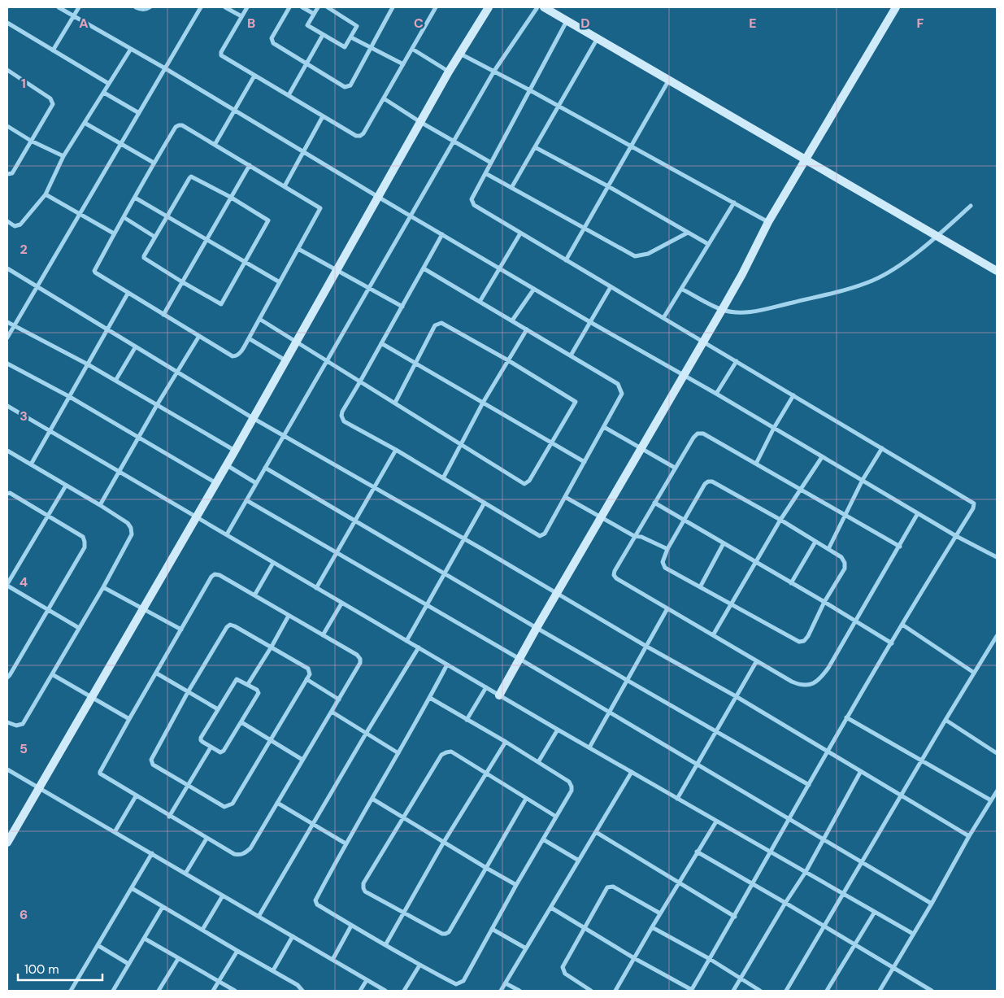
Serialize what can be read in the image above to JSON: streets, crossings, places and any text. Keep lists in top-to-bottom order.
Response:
{
  "scale_bar": "100 m",
  "grid": {
    "columns": [
      "A",
      "B",
      "C",
      "D",
      "E",
      "F"
    ],
    "rows": [
      "1",
      "2",
      "3",
      "4",
      "5",
      "6"
    ]
  }
}
